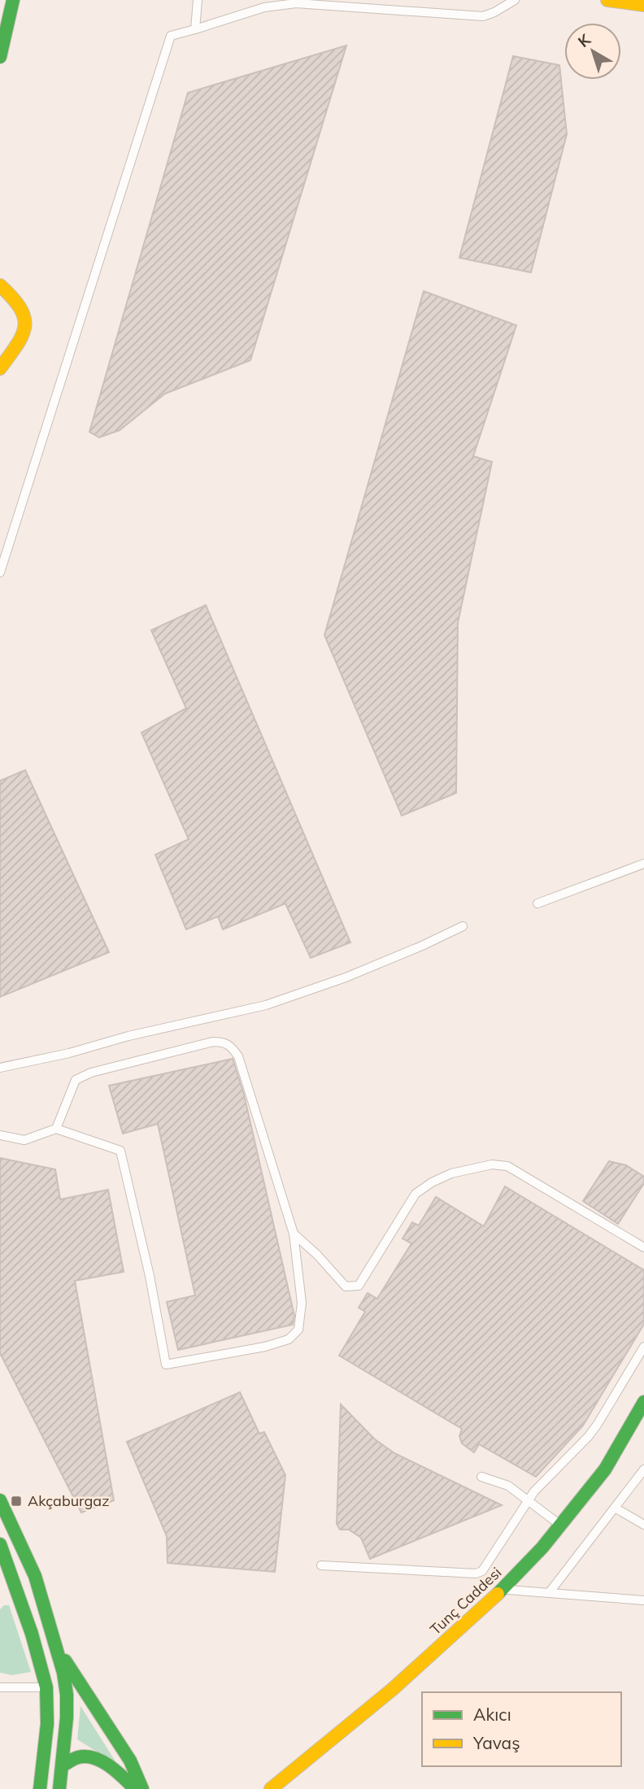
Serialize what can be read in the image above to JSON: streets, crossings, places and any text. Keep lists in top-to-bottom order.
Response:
{
  "streets": {
    "main road": ["Tunç Caddesi"]
  },
  "places": {
    "transit": ["Akçaburgaz"]
  },
  "legend": ["Akıcı", "Yavaş"],
  "north": "top left"
}
